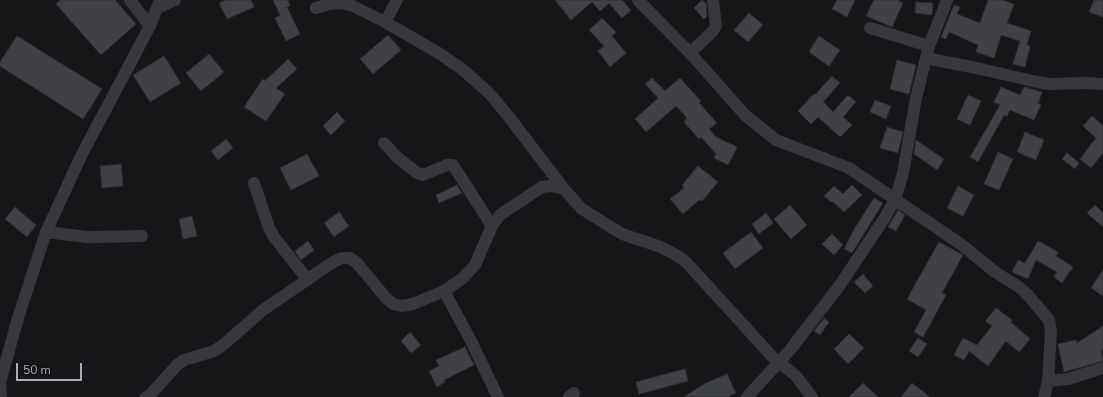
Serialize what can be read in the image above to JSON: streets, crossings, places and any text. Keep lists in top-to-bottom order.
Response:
{
  "scale_bar": "50 m"
}
